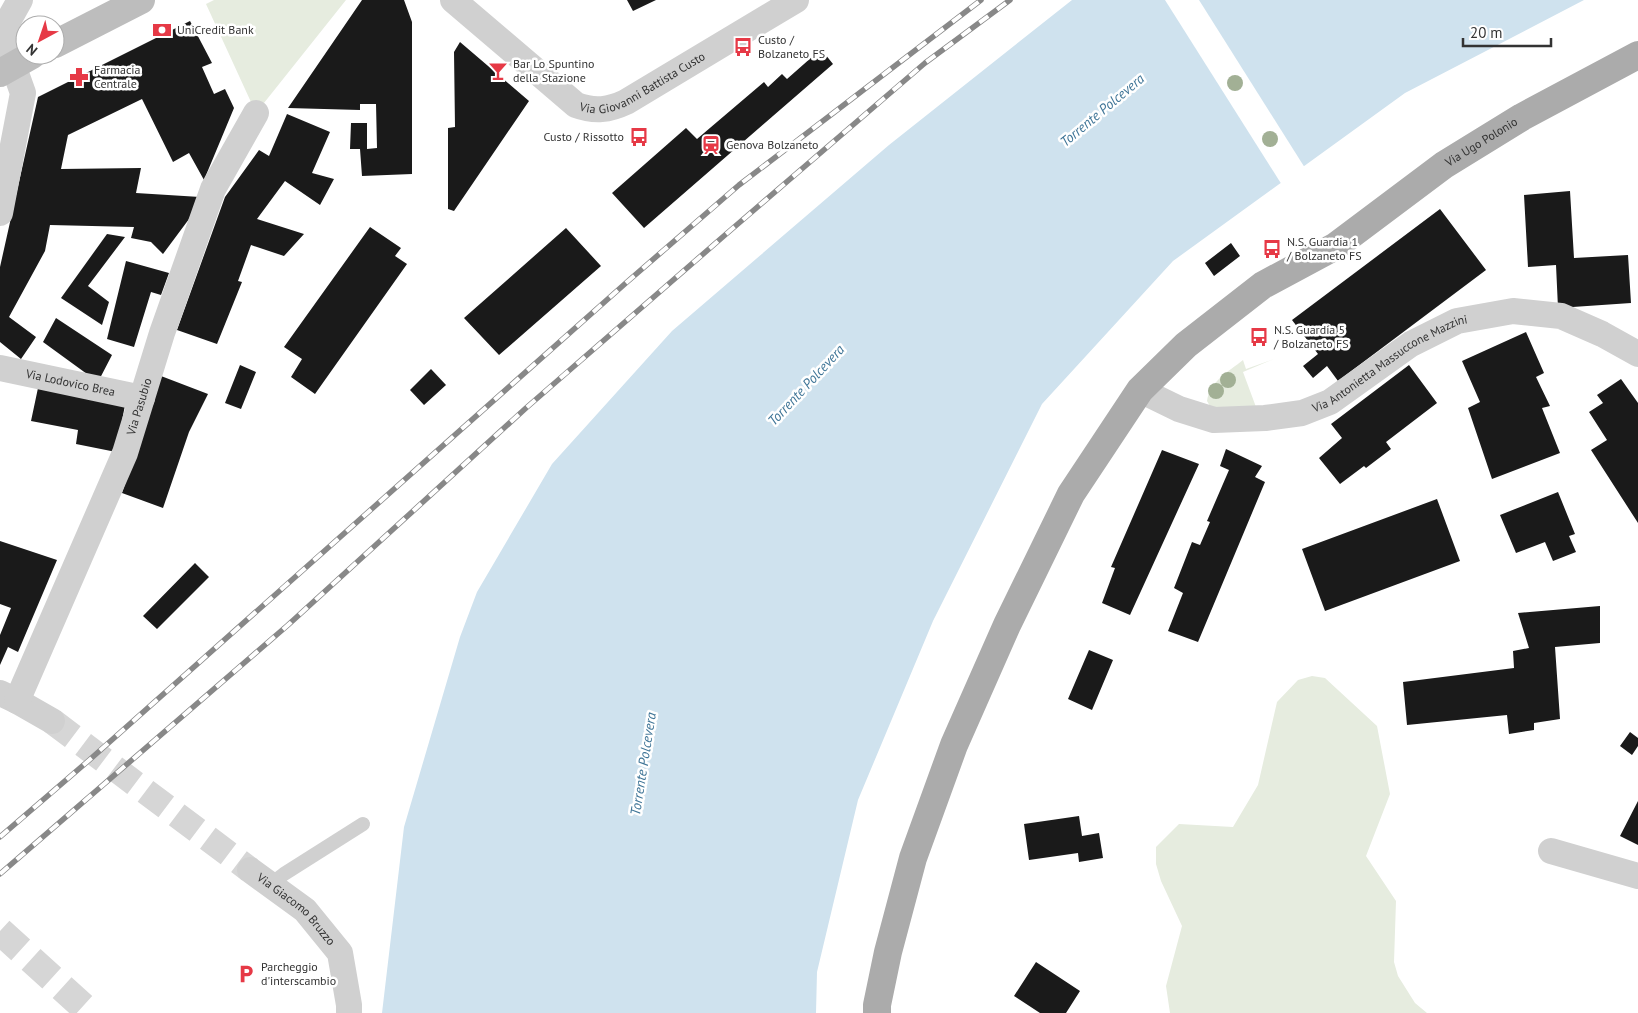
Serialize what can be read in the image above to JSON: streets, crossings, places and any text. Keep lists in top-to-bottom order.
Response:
{
  "streets": {
    "main road": ["Via Ugo Polonio"],
    "street": [
      "Via Giovanni Battista Custo",
      "Via Antonietta Massuccone Mazzini",
      "Via Lodovico Brea",
      "Via Pasubio",
      "Via Giacomo Bruzzo"
    ]
  },
  "crossings": [
    ["Via Ugo Polonio", "Via Antonietta Massuccone Mazzini"],
    ["Via Lodovico Brea", "Via Pasubio"]
  ],
  "water": ["Torrente Polcevera"],
  "places": {
    "bank": ["UniCredit Bank"],
    "bus stop": [
      "Custo / Bolzaneto FS",
      "Custo / Rissotto",
      "N.S. Guardia 1 / Bolzaneto FS",
      "N.S. Guardia 5 / Bolzaneto FS"
    ],
    "bar": ["Bar Lo Spuntino della Stazione"],
    "pharmacy": ["Farmacia Centrale"],
    "station": ["Genova Bolzaneto"],
    "parking": ["Parcheggio d'interscambio"]
  },
  "scale_bar": "20 m",
  "north": "bottom left"
}
